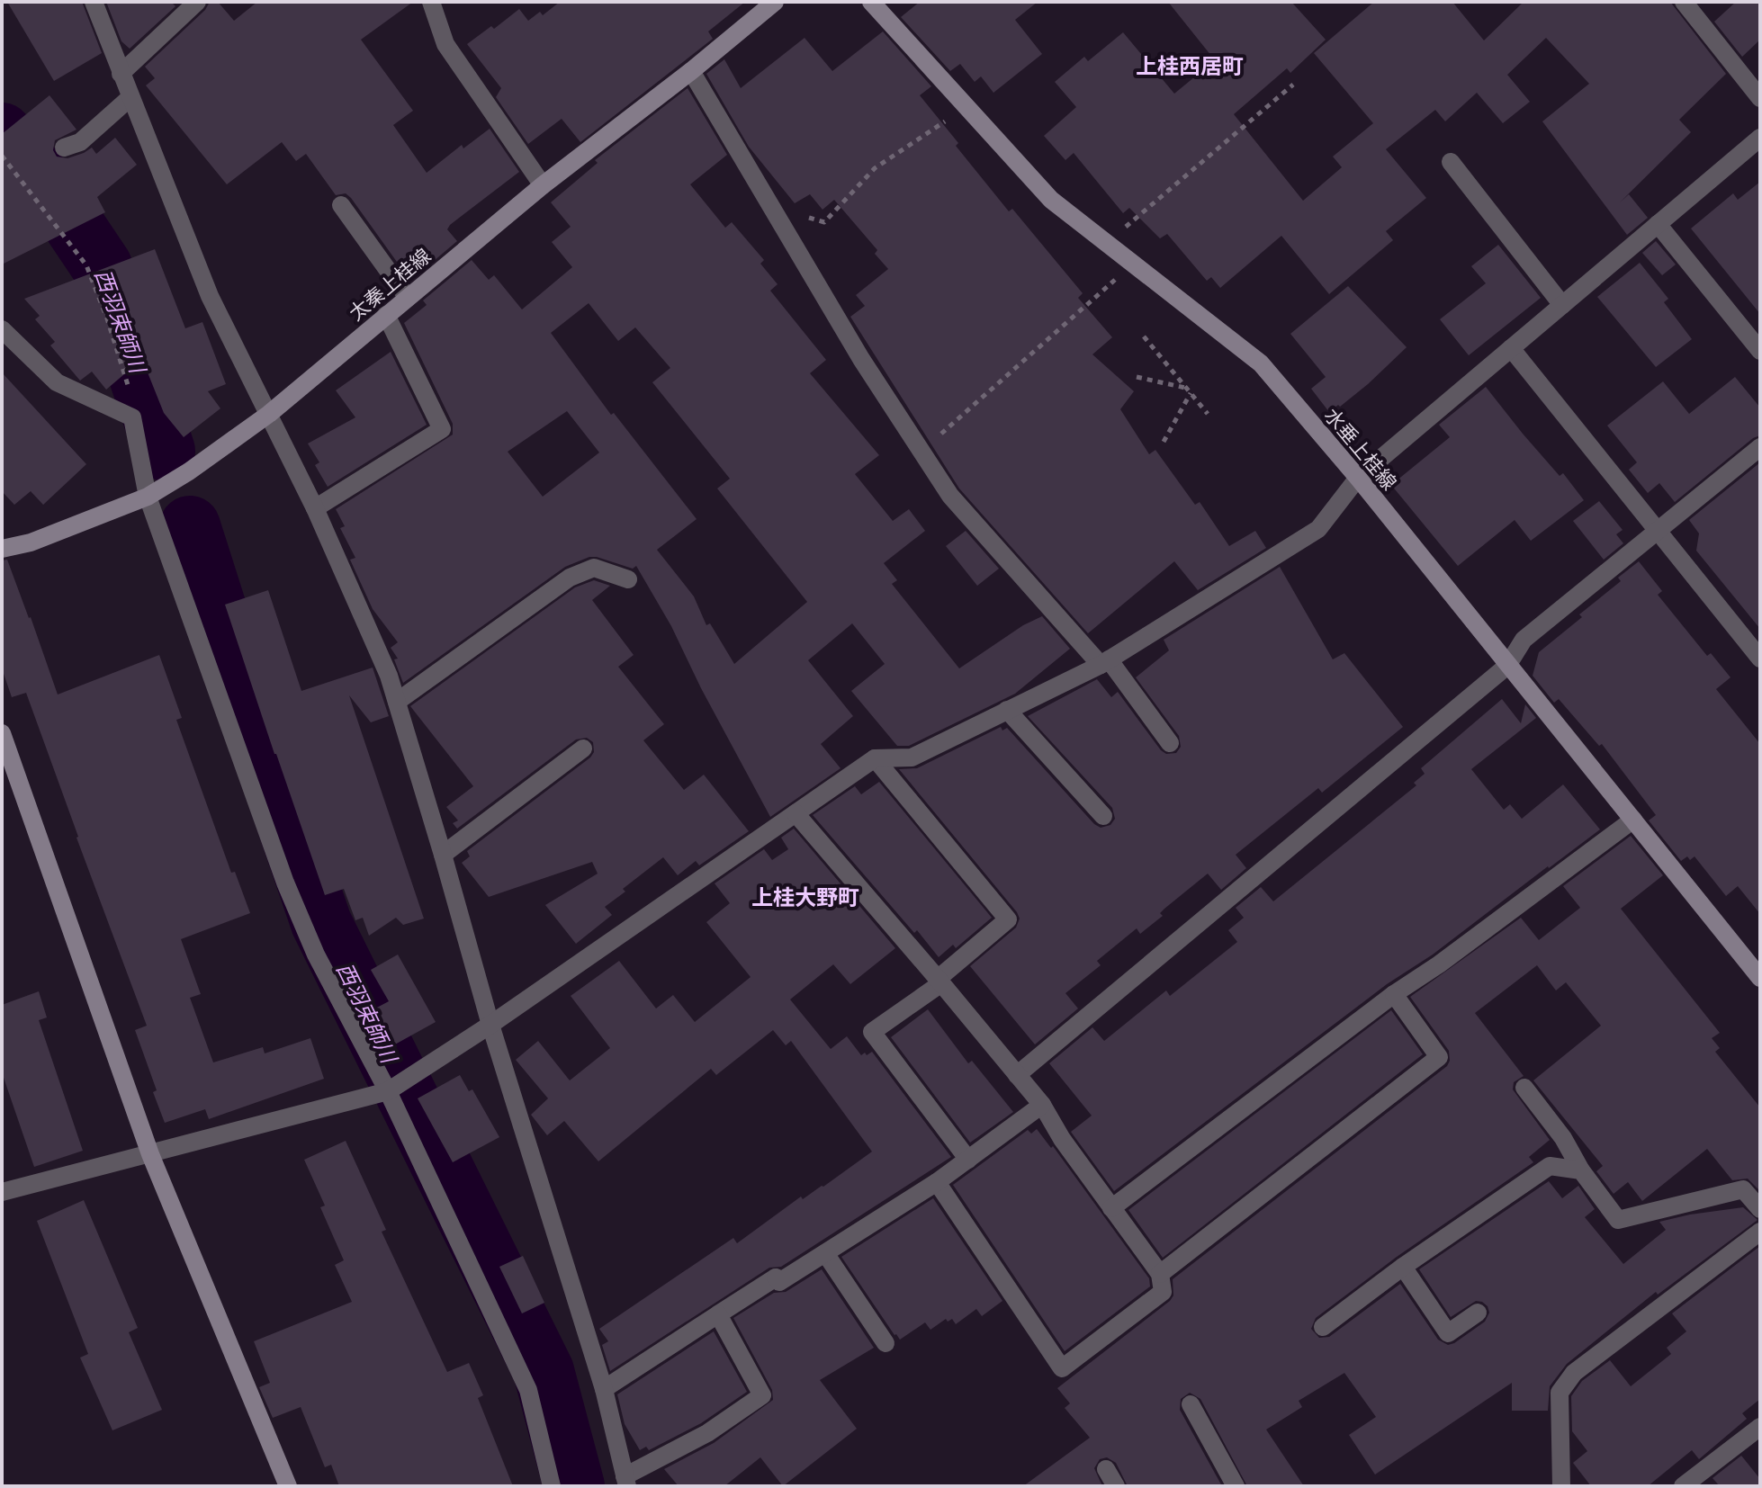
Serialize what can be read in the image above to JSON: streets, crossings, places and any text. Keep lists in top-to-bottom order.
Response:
{
  "streets": {
    "main road": ["太秦上桂線", "水垂上桂線"]
  },
  "districts": ["上桂西居町", "上桂大野町"],
  "water": ["西羽束師川"]
}
